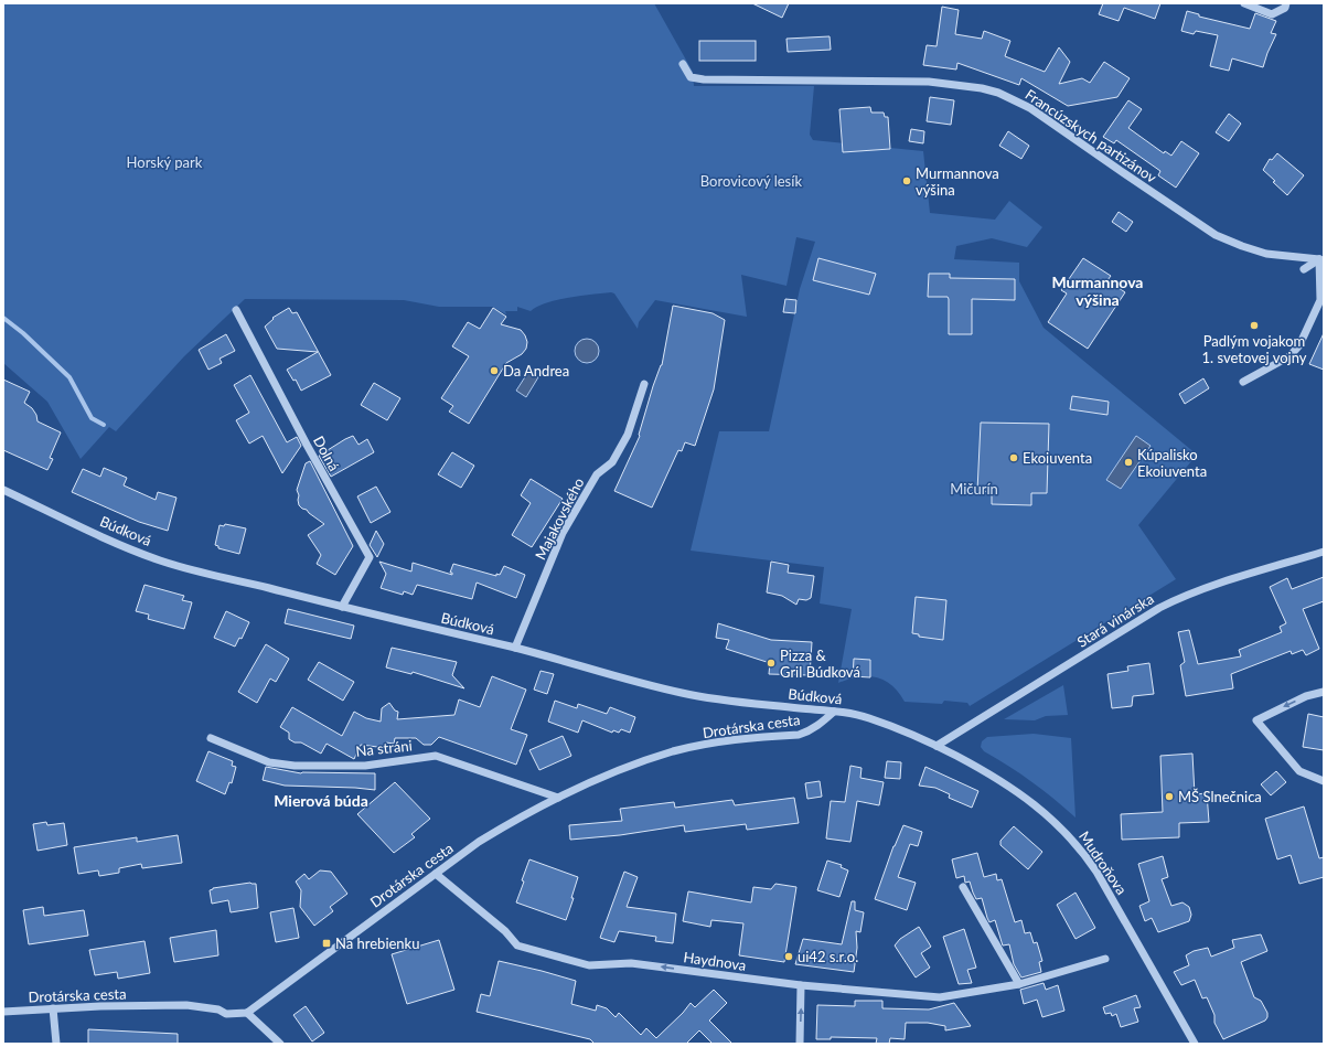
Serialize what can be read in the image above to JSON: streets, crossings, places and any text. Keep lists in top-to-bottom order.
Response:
{
  "streets": {
    "street": [
      "Francúzskych partizánov",
      "Dolná",
      "Majakovského",
      "Búdková",
      "Stará vinárska",
      "Drotárska cesta",
      "Na stráni",
      "Mudroňova",
      "Haydnova"
    ]
  },
  "crossings": [
    ["Dolná", "Búdková"],
    ["Majakovského", "Búdková"],
    ["Búdková", "Stará vinárska"],
    ["Búdková", "Drotárska cesta"],
    ["Búdková", "Mudroňova"],
    ["Stará vinárska", "Mudroňova"],
    ["Drotárska cesta", "Na stráni"],
    ["Drotárska cesta", "Haydnova"]
  ],
  "one_way": ["Haydnova"],
  "districts": ["Murmannova výšina", "Mierová búda"],
  "parks": ["Horský park", "Borovicový lesík", "Mičurín"],
  "places": {
    "other": [
      "Murmannova výšina",
      "Padlým vojakom 1. svetovej vojny",
      "Da Andrea",
      "Ekoiuventa",
      "Kúpalisko Ekoiuventa",
      "Pizza & Gril Búdková",
      "MŠ Slnečnica",
      "ui42 s.r.o."
    ],
    "transit": ["Na hrebienku"]
  }
}
